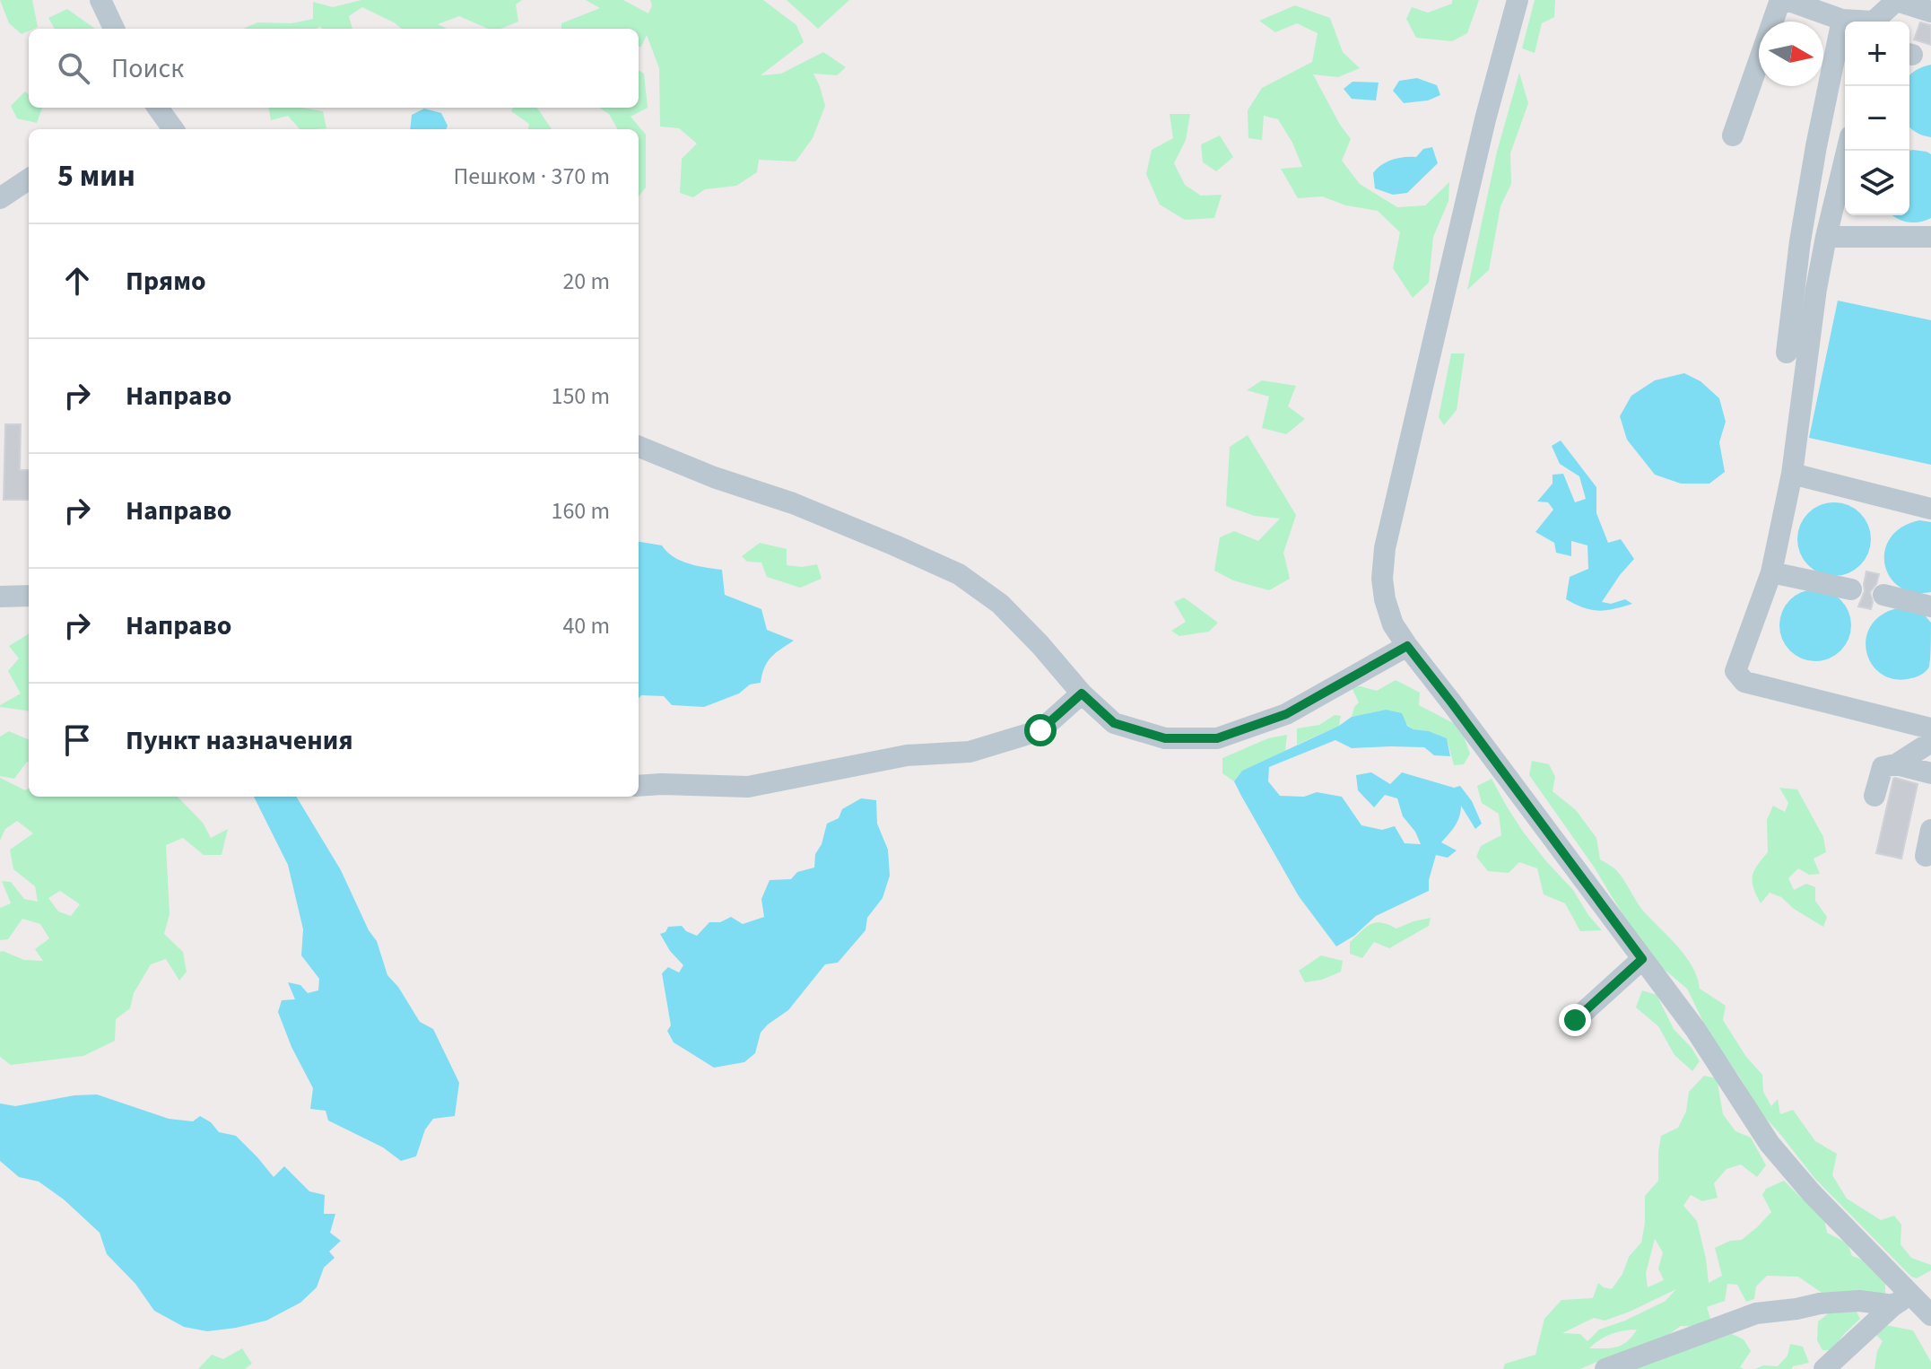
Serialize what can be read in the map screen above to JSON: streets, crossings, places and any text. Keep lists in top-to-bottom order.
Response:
{
  "north": "right",
  "page": {
    "map_buttons": ["+", "−"],
    "search": "Поиск",
    "heading": ["5 мин", "Пешком · 370 m"],
    "list": [
      ["Прямо", "20 m"],
      ["Направо", "150 m"],
      ["Направо", "160 m"],
      ["Направо", "40 m"],
      "Пункт назначения"
    ]
  }
}
